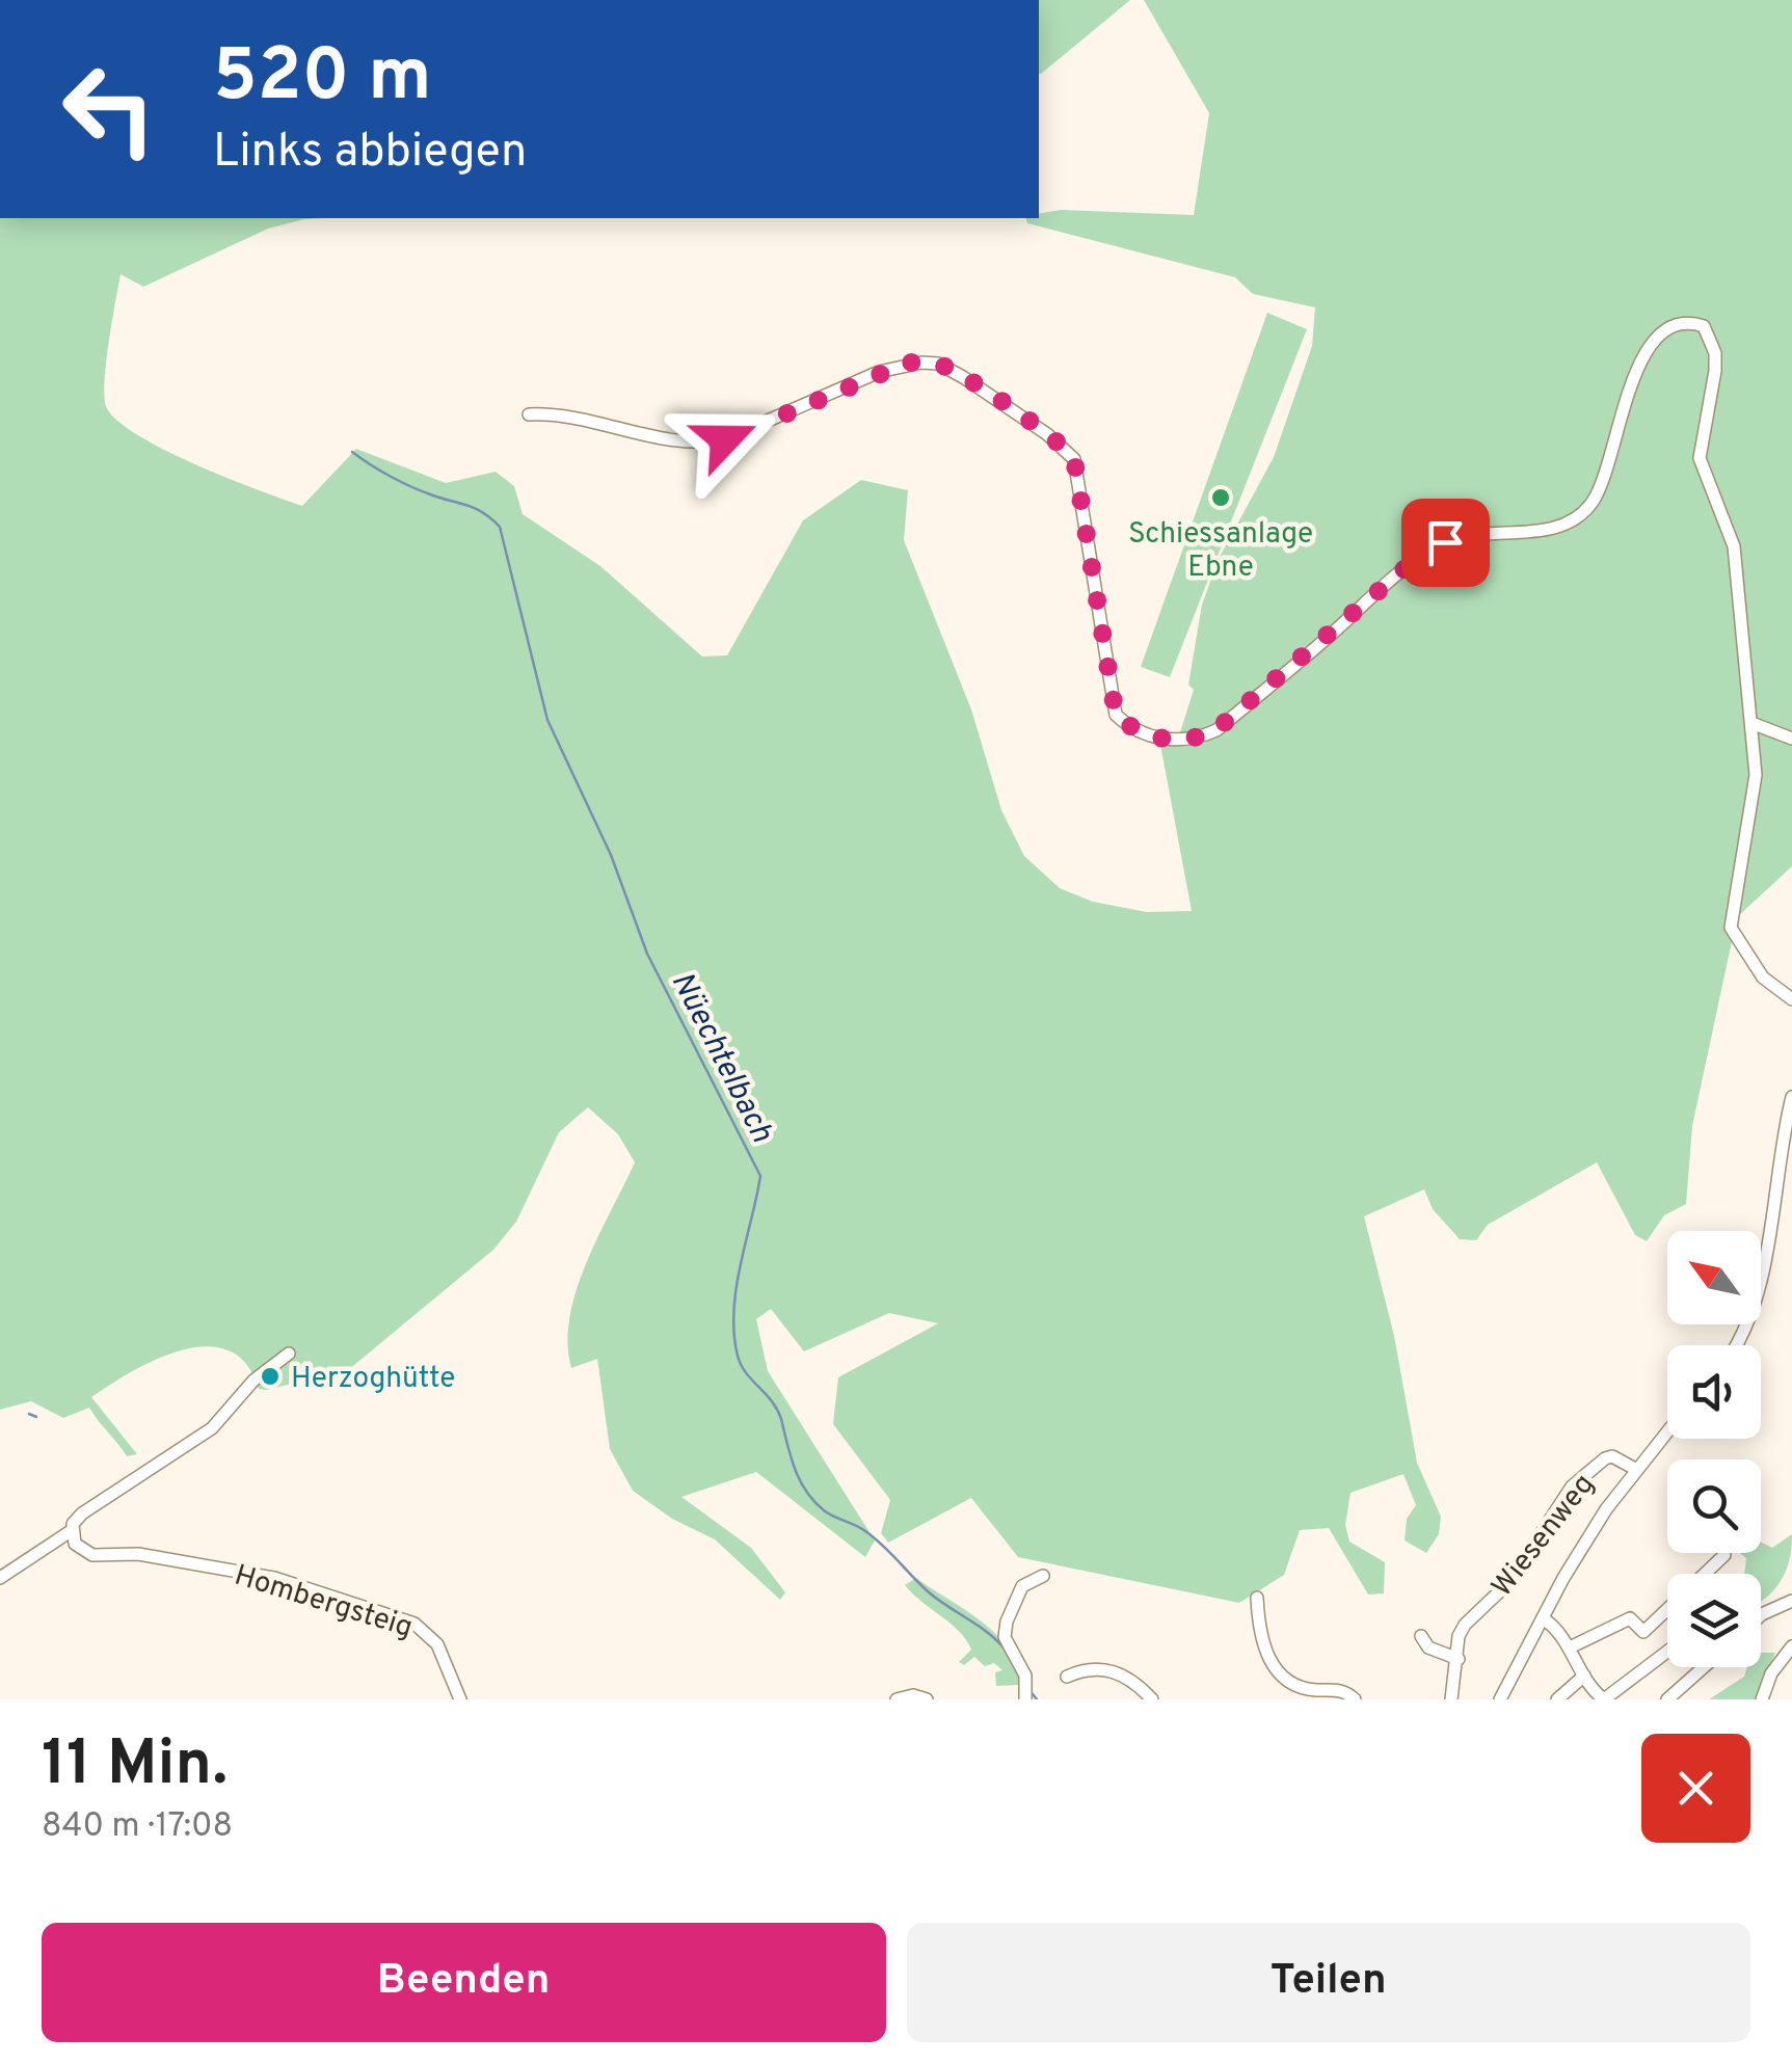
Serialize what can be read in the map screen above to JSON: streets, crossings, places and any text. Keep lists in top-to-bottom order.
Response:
{
  "streets": {
    "street": ["Wiesenweg", "Hombergsteig"]
  },
  "water": ["Nüechtelbach"],
  "places": ["Schiessanlage Ebne", "Herzoghütte"],
  "north": "top left",
  "page": {
    "turn": ["520 m", "Links abbiegen"],
    "heading": ["11 Min.", "840 m · 17:08"],
    "buttons": ["Beenden", "Teilen"]
  }
}
